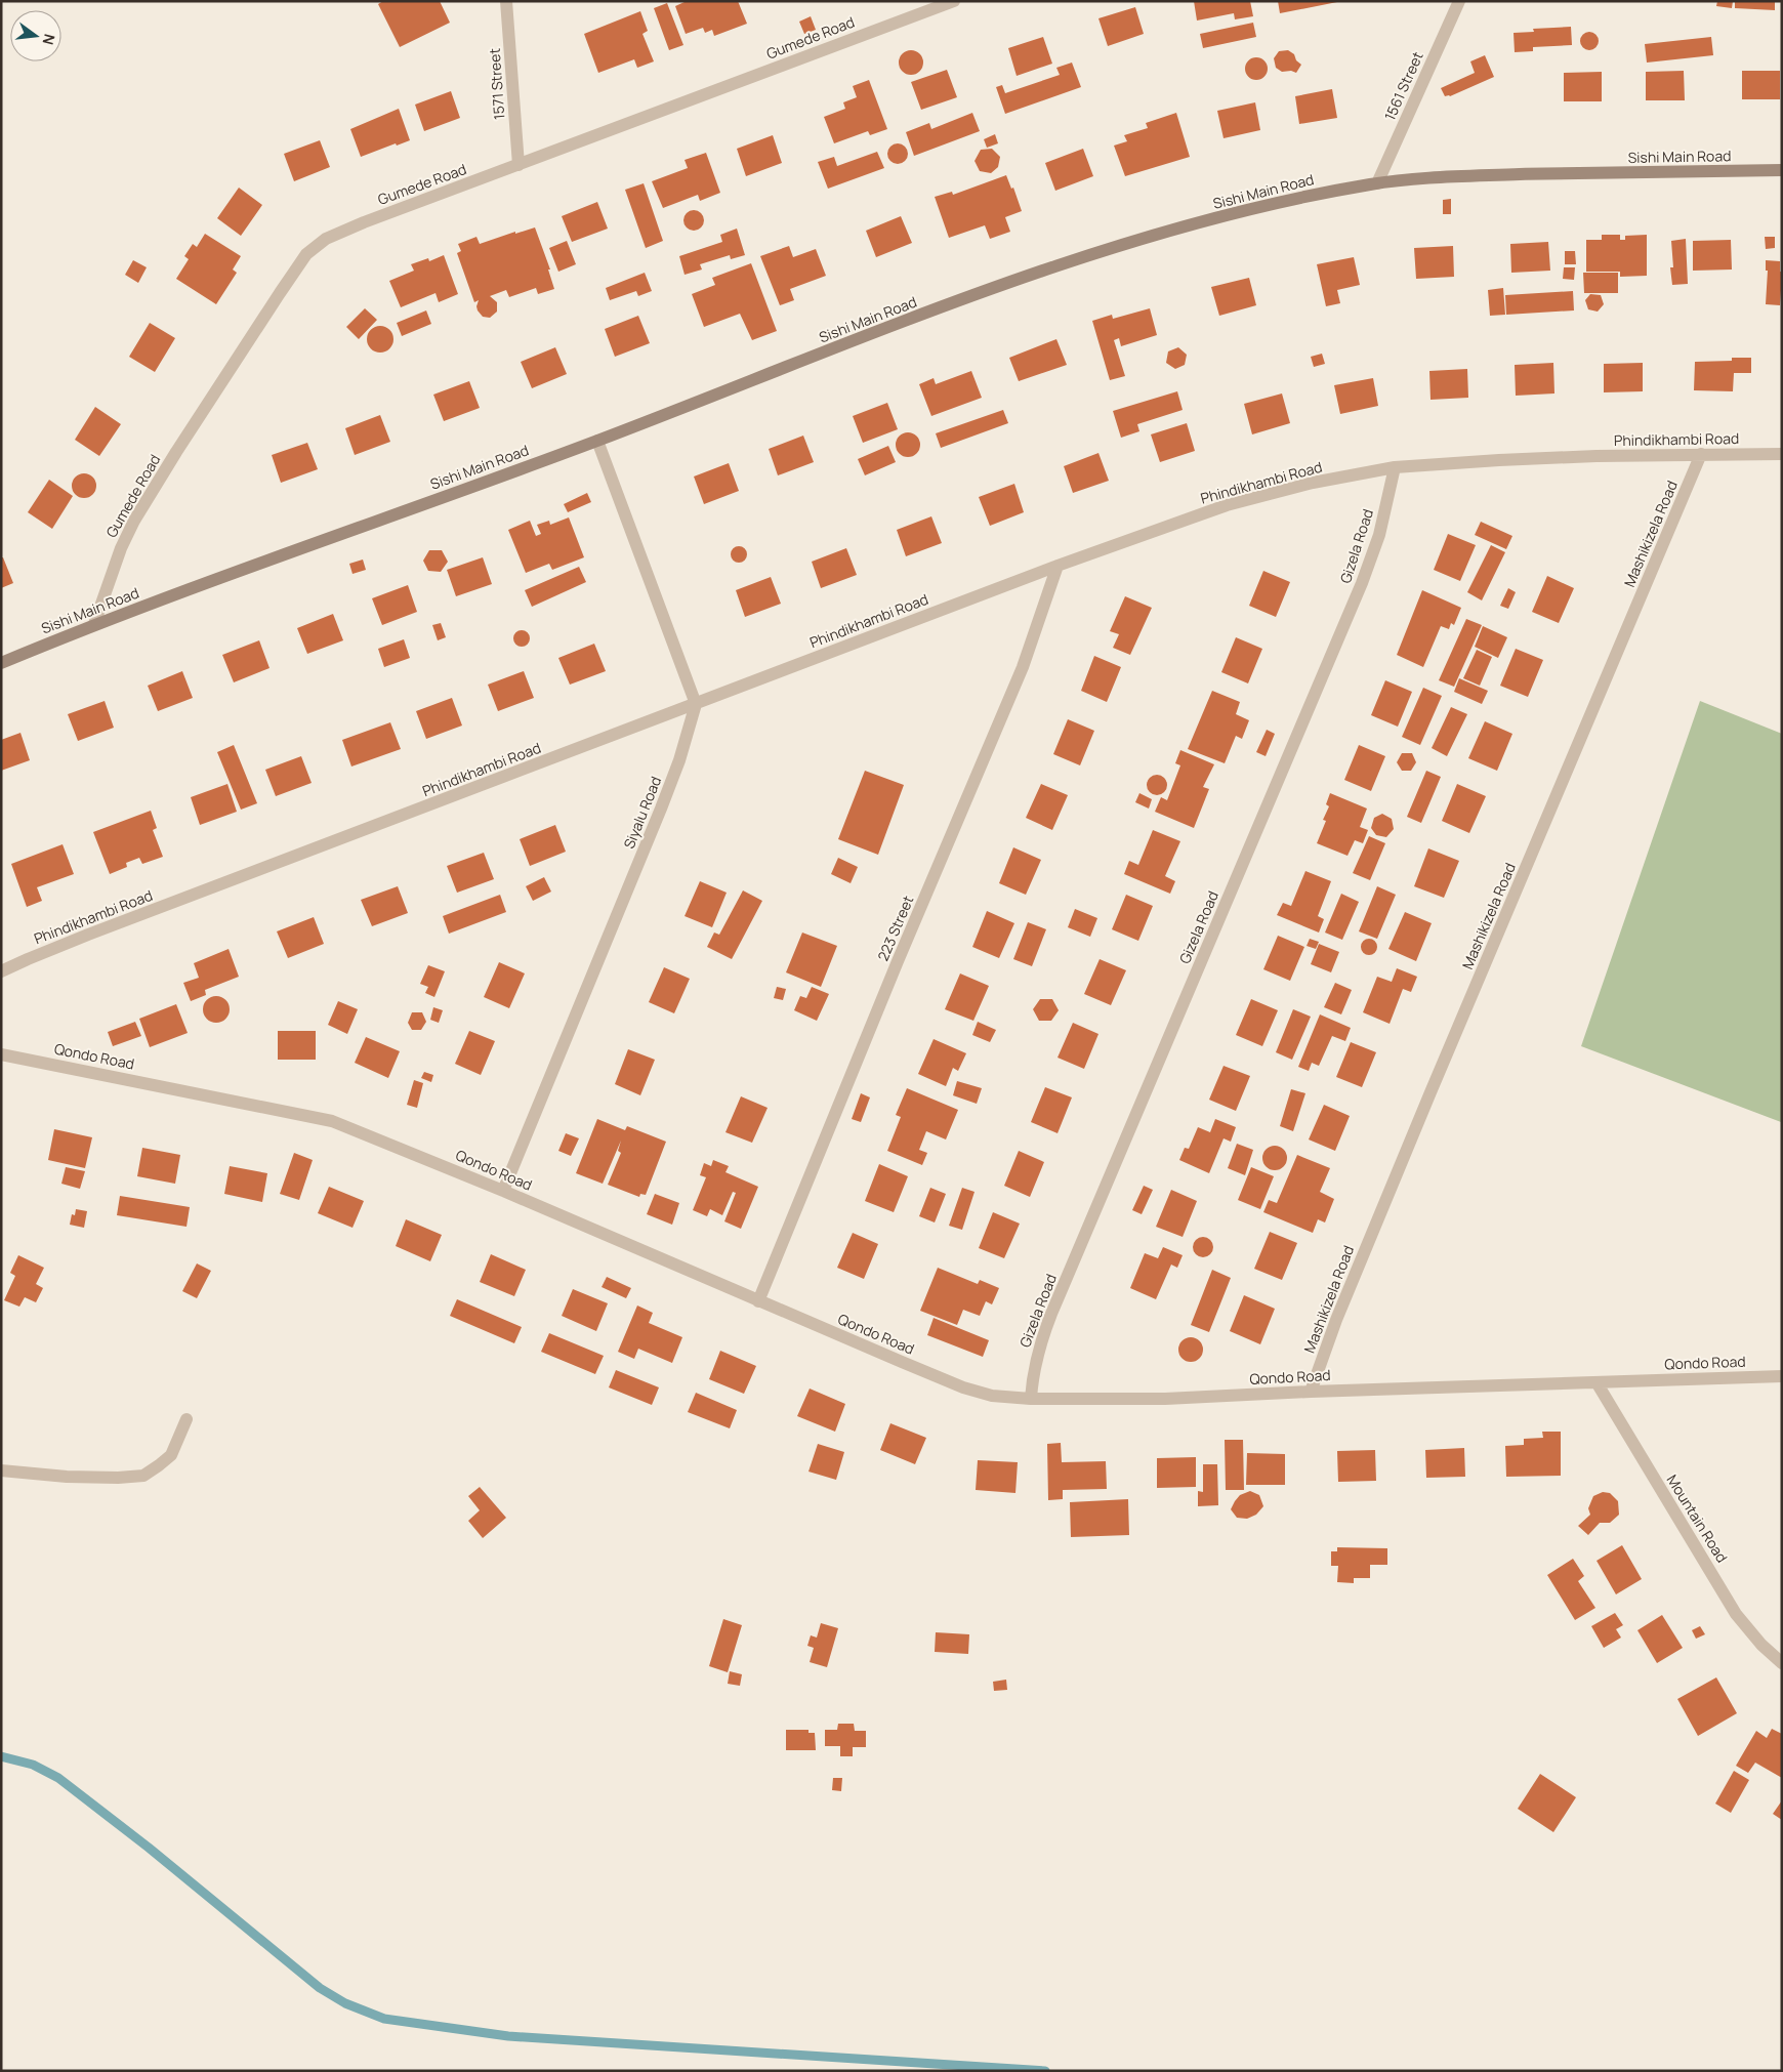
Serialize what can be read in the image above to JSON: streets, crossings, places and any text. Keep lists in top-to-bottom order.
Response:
{
  "streets": {
    "street": [
      "Gumede Road",
      "1571 Street",
      "1561 Street",
      "Sishi Main Road",
      "Phindikhambi Road",
      "Mashikizela Road",
      "Gizela Road",
      "Siyalu Road",
      "223 Street",
      "Qondo Road",
      "Mountain Road"
    ]
  },
  "crossings": [
    ["Gumede Road", "1571 Street"],
    ["Gumede Road", "Sishi Main Road"],
    ["1561 Street", "Sishi Main Road"],
    ["Phindikhambi Road", "Mashikizela Road"],
    ["Phindikhambi Road", "Gizela Road"],
    ["Phindikhambi Road", "Siyalu Road"],
    ["Phindikhambi Road", "223 Street"],
    ["Mashikizela Road", "Qondo Road"],
    ["Gizela Road", "Qondo Road"],
    ["Siyalu Road", "Qondo Road"],
    ["223 Street", "Qondo Road"],
    ["Qondo Road", "Mountain Road"]
  ],
  "north": "right"
}
